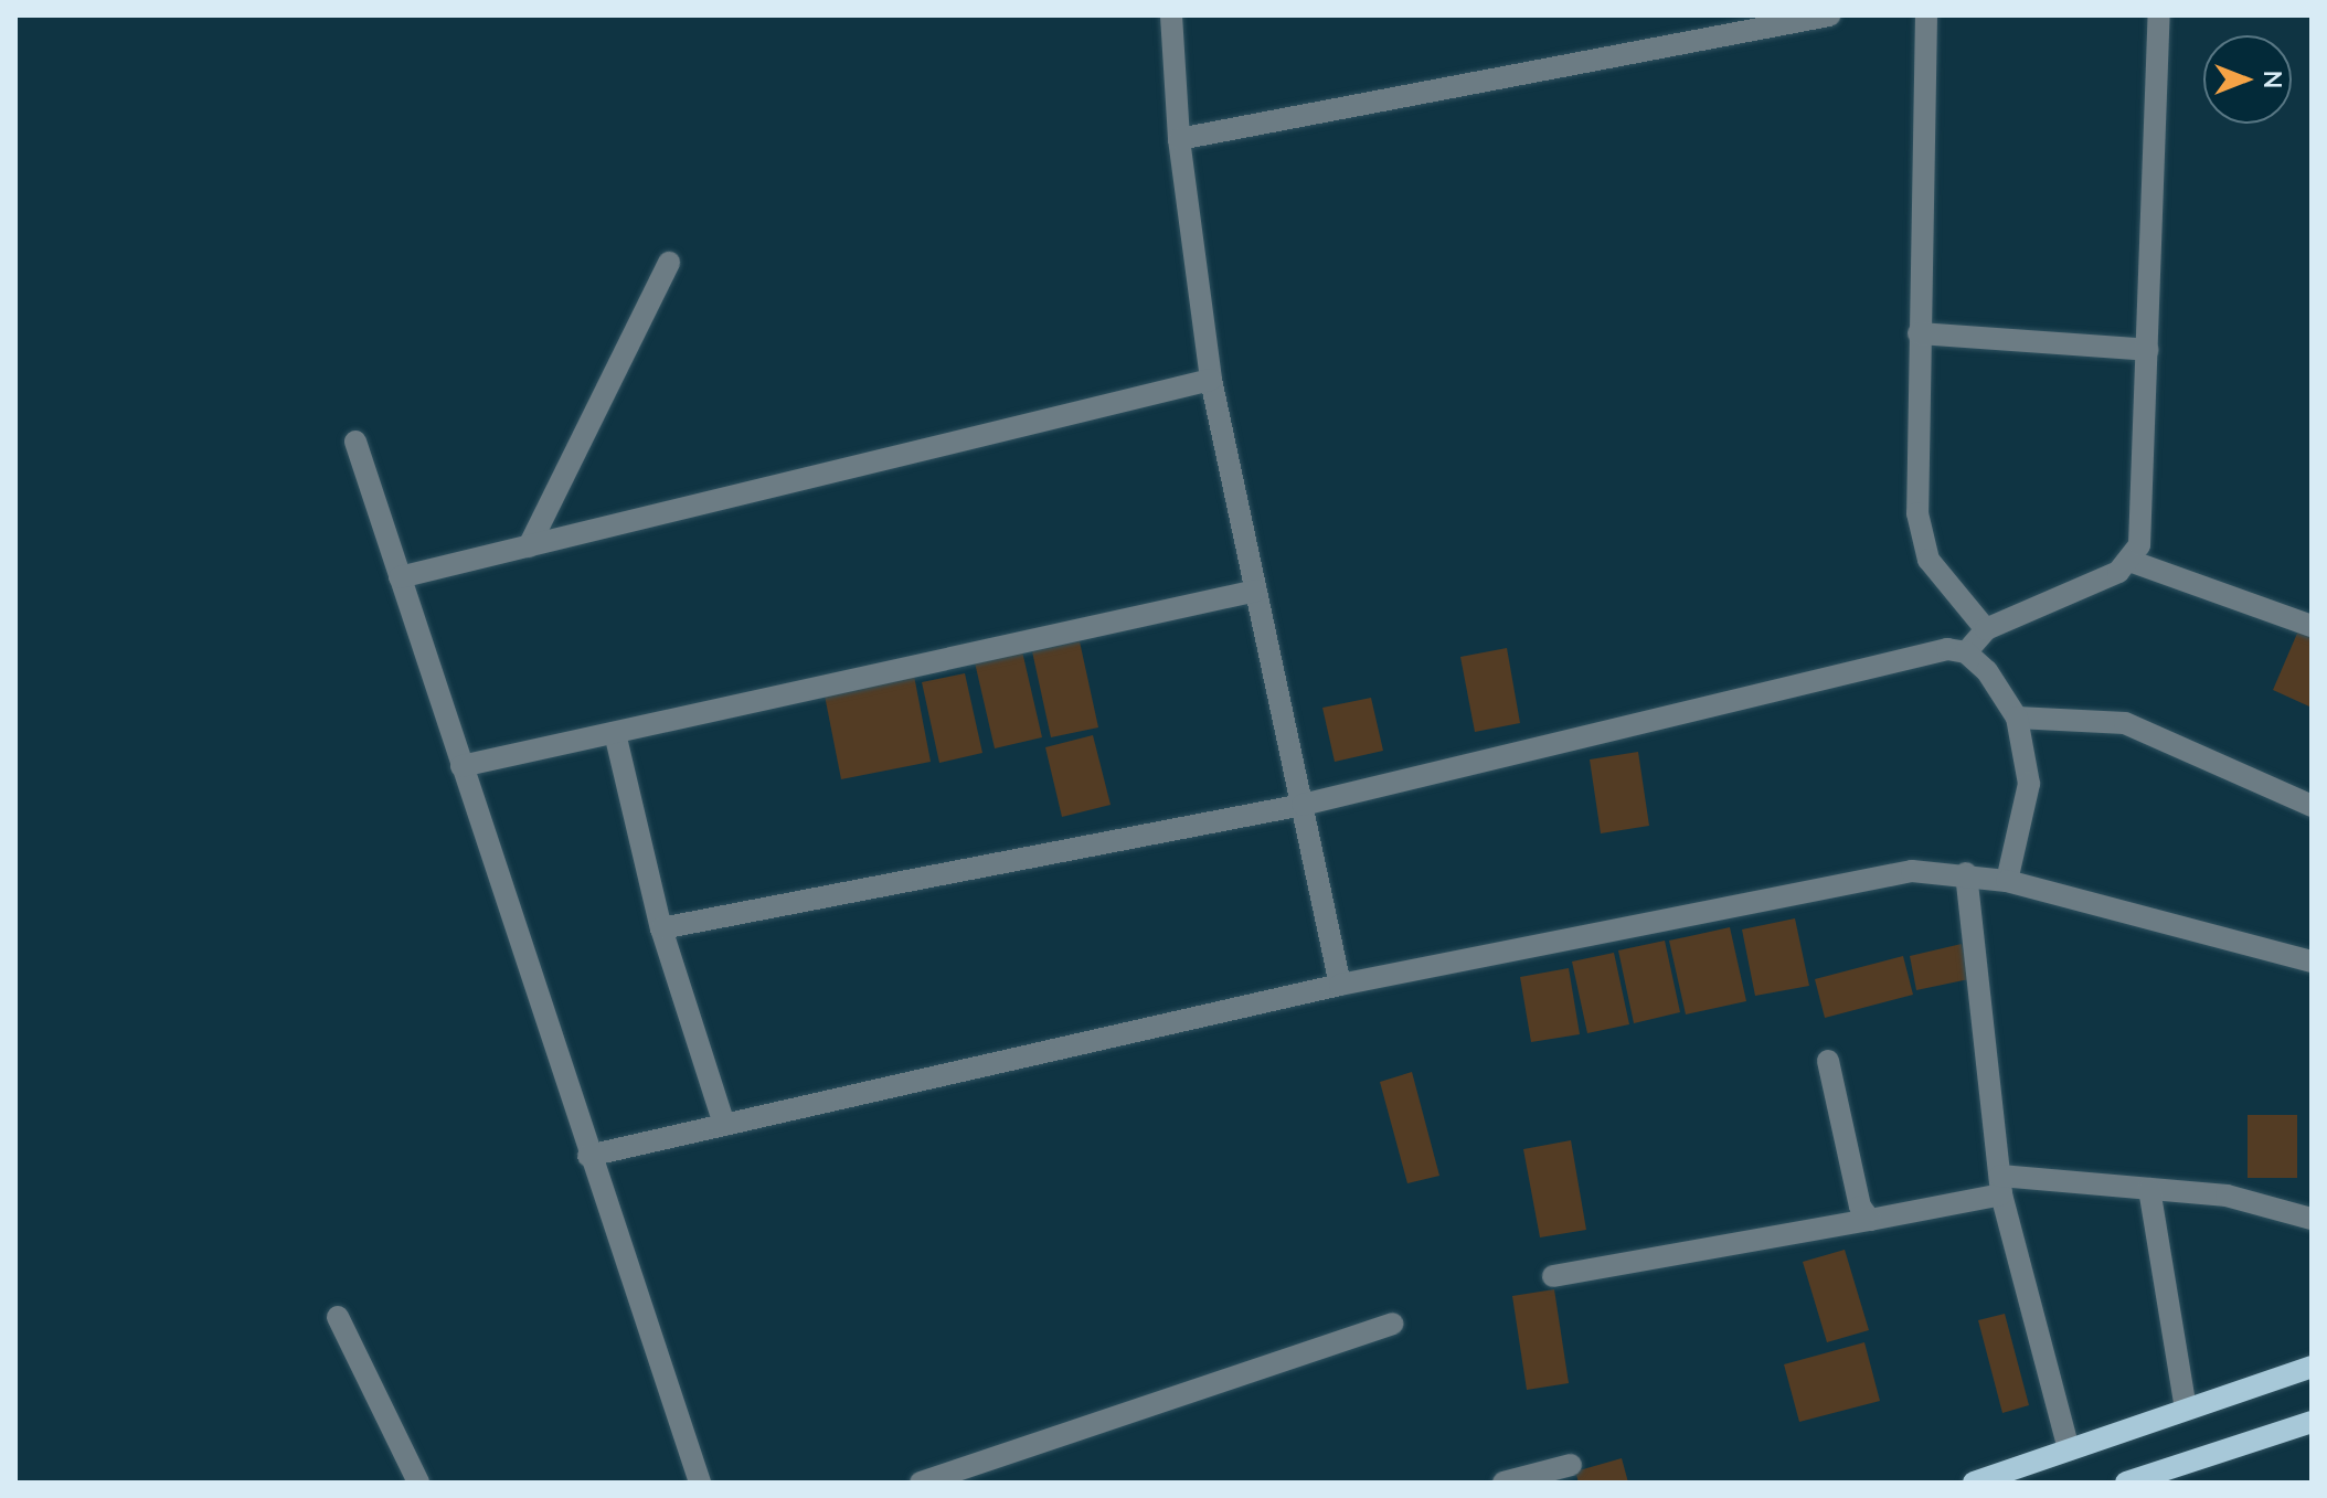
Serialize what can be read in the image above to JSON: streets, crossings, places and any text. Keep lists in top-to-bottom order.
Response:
{
  "north": "right"
}
